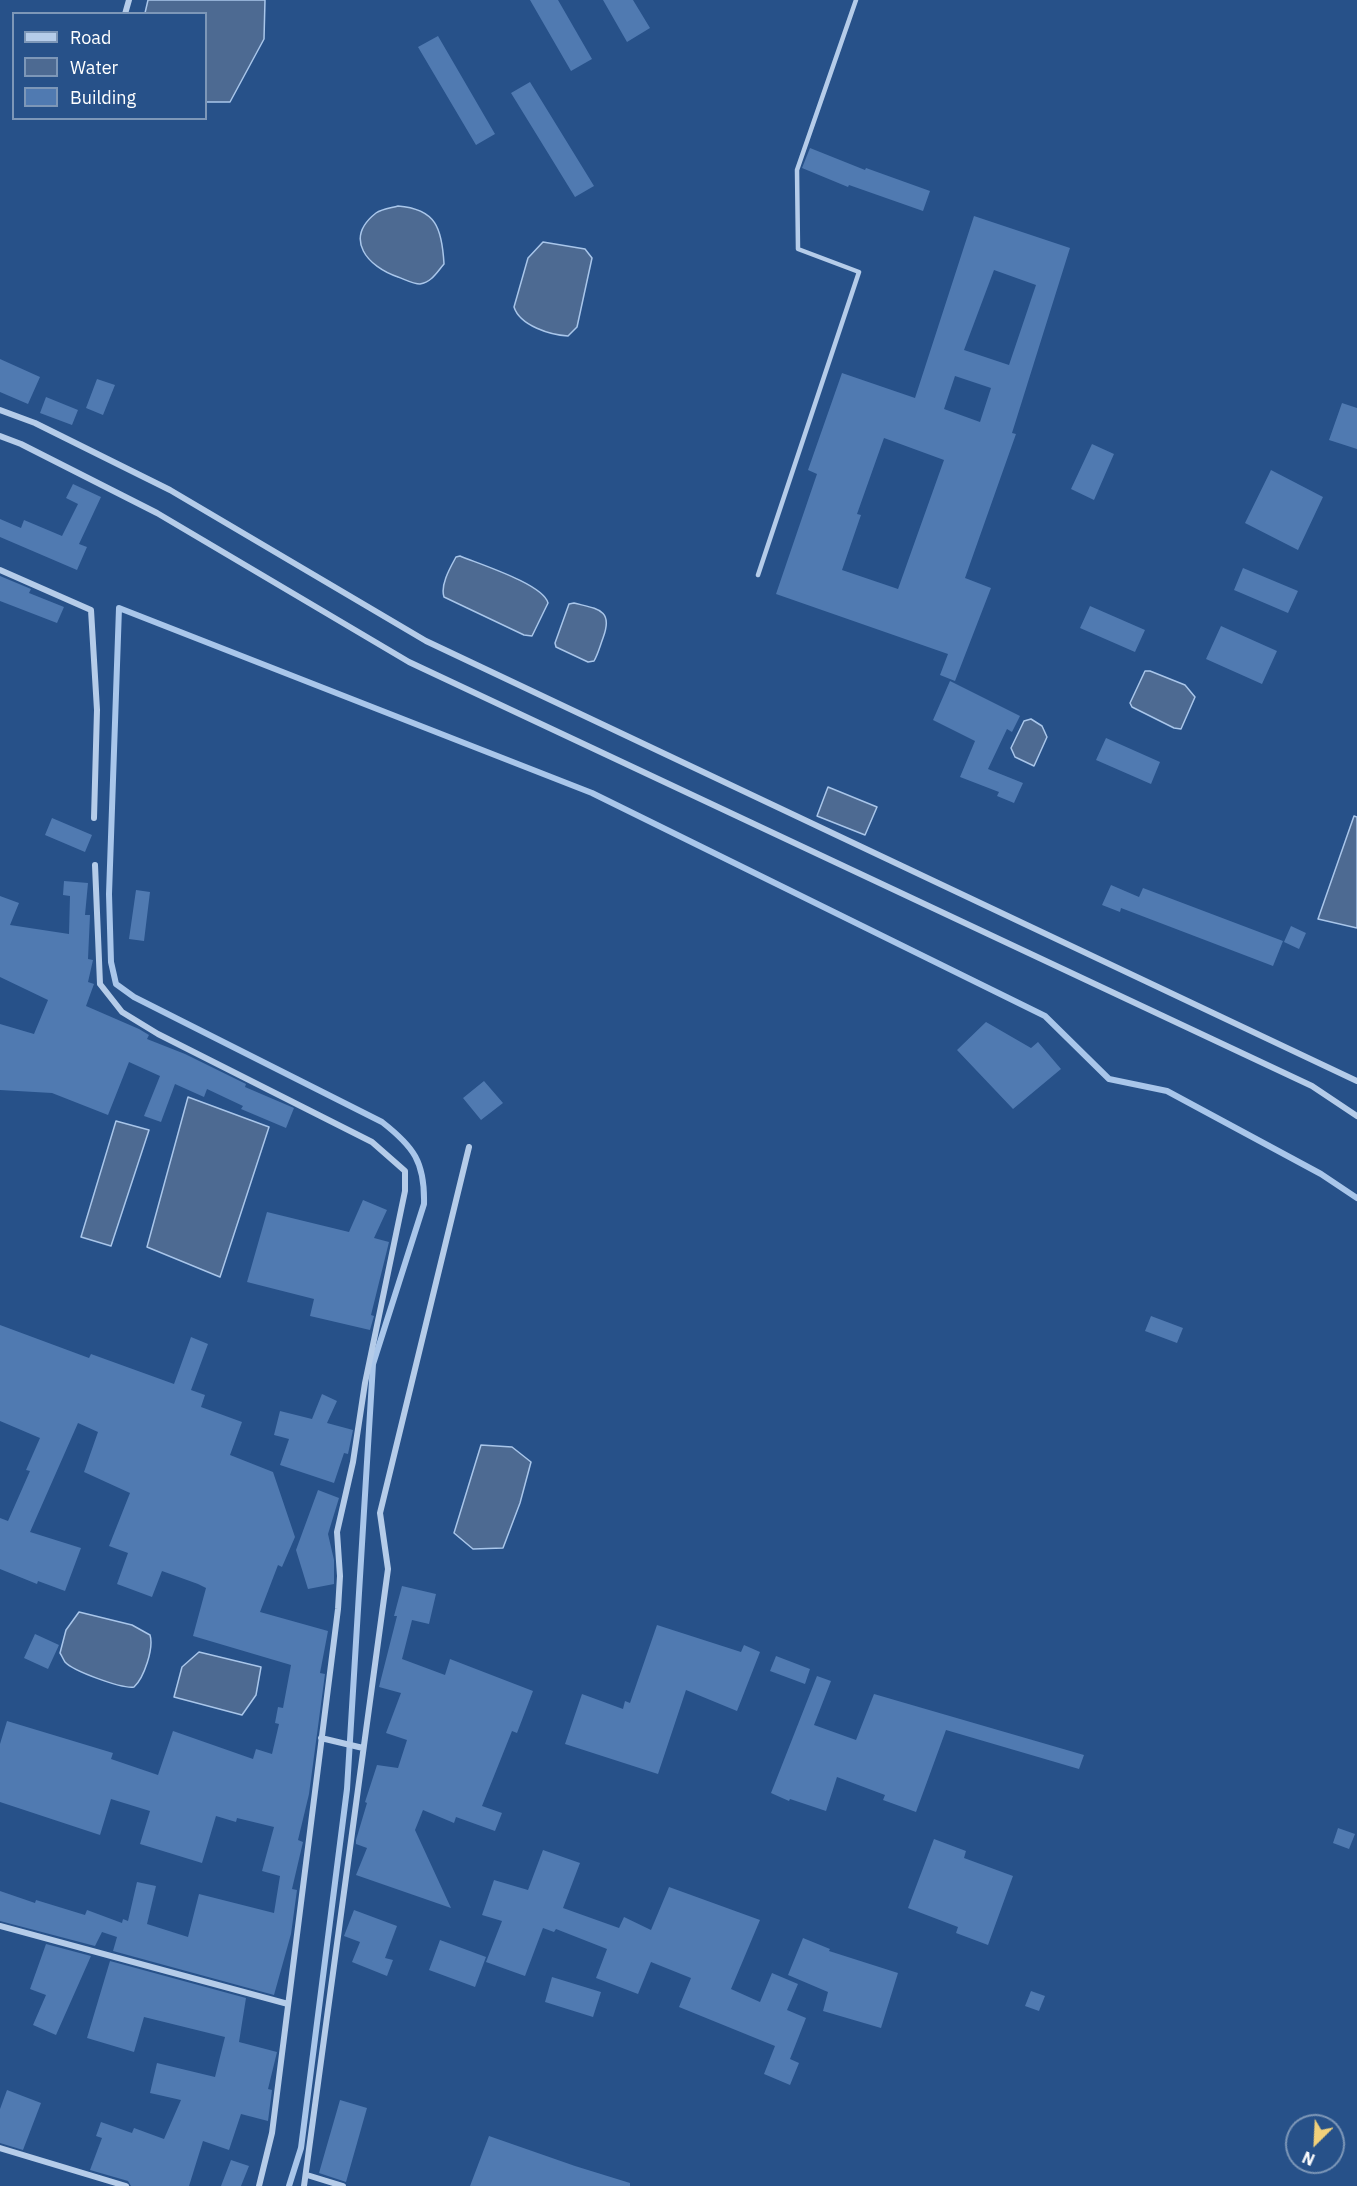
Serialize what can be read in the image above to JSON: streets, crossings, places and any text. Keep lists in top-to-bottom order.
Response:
{
  "legend": ["Road", "Water", "Building"],
  "north": "bottom left"
}
